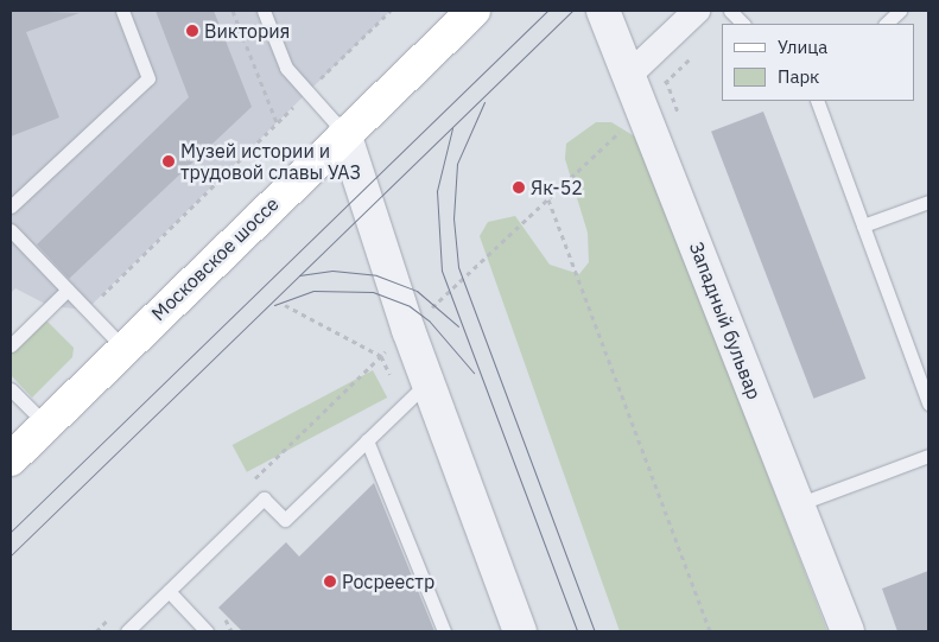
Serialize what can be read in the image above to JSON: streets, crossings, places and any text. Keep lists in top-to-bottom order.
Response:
{
  "streets": {
    "main road": ["Московское шоссе"],
    "street": ["Западный бульвар"]
  },
  "places": [
    "Виктория",
    "Музей истории и трудовой славы УАЗ",
    "Як-52",
    "Росреестр"
  ],
  "legend": ["Улица", "Парк"]
}
